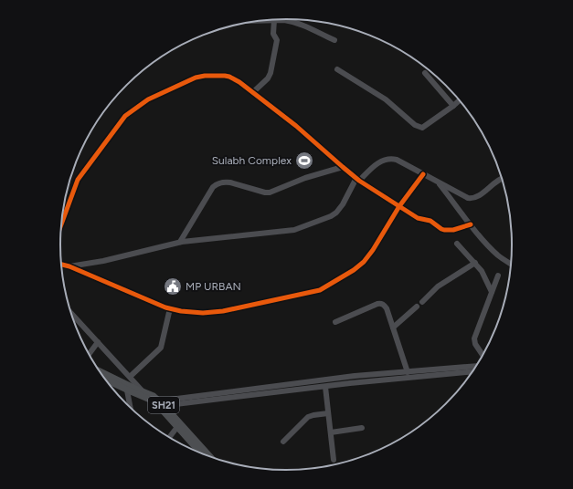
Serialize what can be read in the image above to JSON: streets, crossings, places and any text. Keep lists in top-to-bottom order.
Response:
{
  "streets": {
    "main road": ["SH21"]
  },
  "places": {
    "sports": ["Sulabh Complex"],
    "public building": ["MP URBAN"]
  }
}
